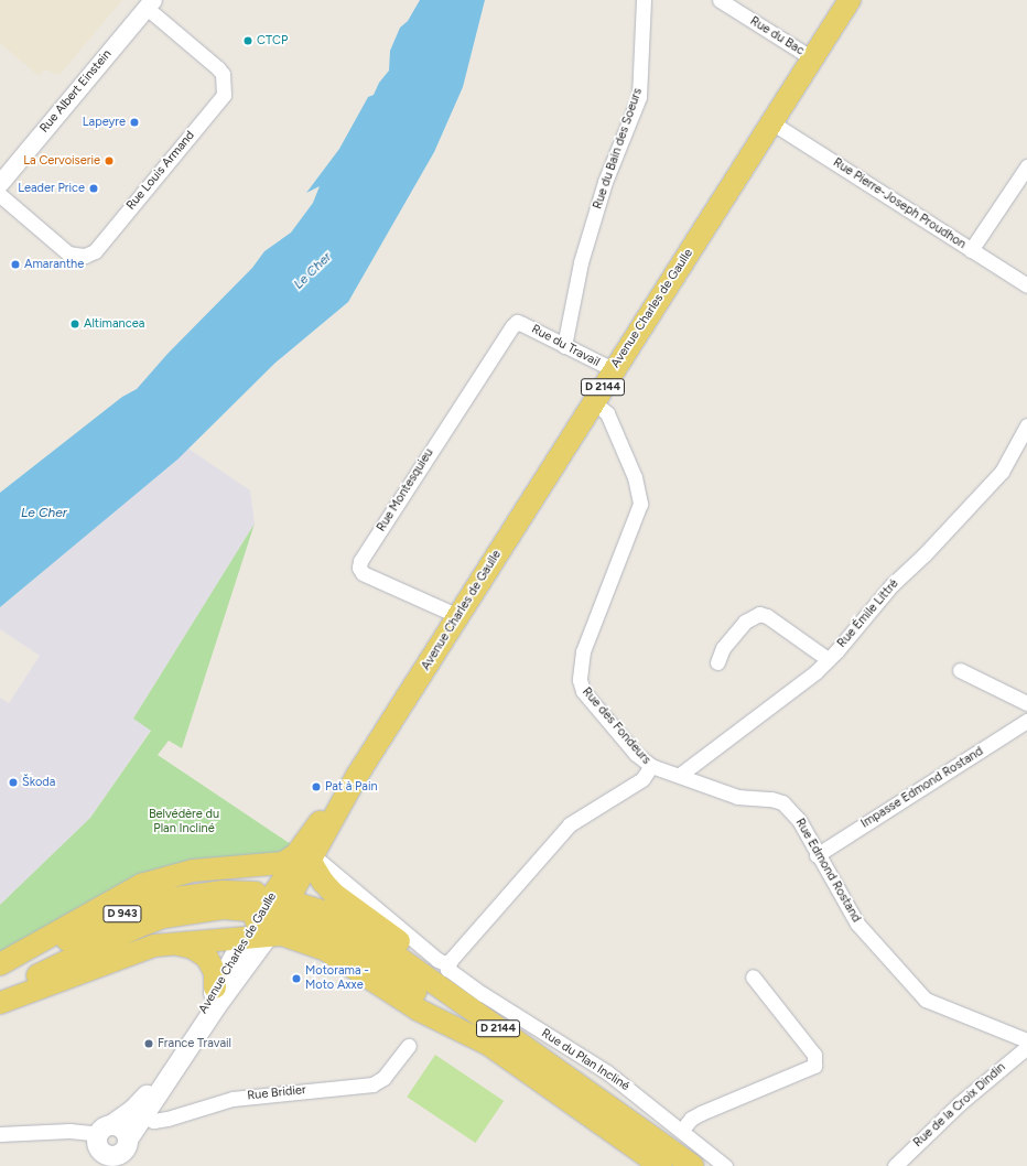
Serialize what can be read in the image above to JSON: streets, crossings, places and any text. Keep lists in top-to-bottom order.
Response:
{
  "streets": {
    "main road": ["Avenue Charles de Gaulle", "D 2144", "D 943"],
    "street": [
      "Rue du Bac",
      "Rue Albert Einstein",
      "Rue du Bain des Soeurs",
      "Rue Louis Armand",
      "Rue Pierre-Joseph Proudhon",
      "Rue du Travail",
      "Rue Montesquieu",
      "Rue Émile Littré",
      "Rue des Fondeurs",
      "Impasse Edmond Rostand",
      "Rue Edmond Rostand",
      "Rue du Plan Incliné",
      "Rue Bridier",
      "Rue de la Croix Dindin"
    ]
  },
  "crossings": [
    ["Rue du Bac", "Avenue Charles de Gaulle"],
    ["Rue Albert Einstein", "Rue Louis Armand"],
    ["Rue du Bain des Soeurs", "Rue du Travail"],
    ["Rue Pierre-Joseph Proudhon", "Avenue Charles de Gaulle"],
    ["Avenue Charles de Gaulle", "Rue du Travail"],
    ["Avenue Charles de Gaulle", "D 2144"],
    ["Avenue Charles de Gaulle", "Rue Montesquieu"],
    ["Avenue Charles de Gaulle", "Rue des Fondeurs"],
    ["Avenue Charles de Gaulle", "D 943"],
    ["Avenue Charles de Gaulle", "Rue du Plan Incliné"],
    ["Avenue Charles de Gaulle", "Rue Bridier"],
    ["Rue du Travail", "Rue Montesquieu"],
    ["D 2144", "D 943"],
    ["Rue Émile Littré", "Rue Edmond Rostand"],
    ["Rue des Fondeurs", "Rue Edmond Rostand"],
    ["Rue des Fondeurs", "Rue du Plan Incliné"],
    ["Impasse Edmond Rostand", "Rue Edmond Rostand"]
  ],
  "water": ["Le Cher"],
  "parks": ["Belvédère du Plan Incliné"],
  "places": [
    "CTCP",
    "Lapeyre",
    "La Cervoiserie",
    "Leader Price",
    "Amaranthe",
    "Altimancea",
    "Škoda",
    "Pat à Pain",
    "Motorama - Moto Axxe",
    "France Travail"
  ]
}
